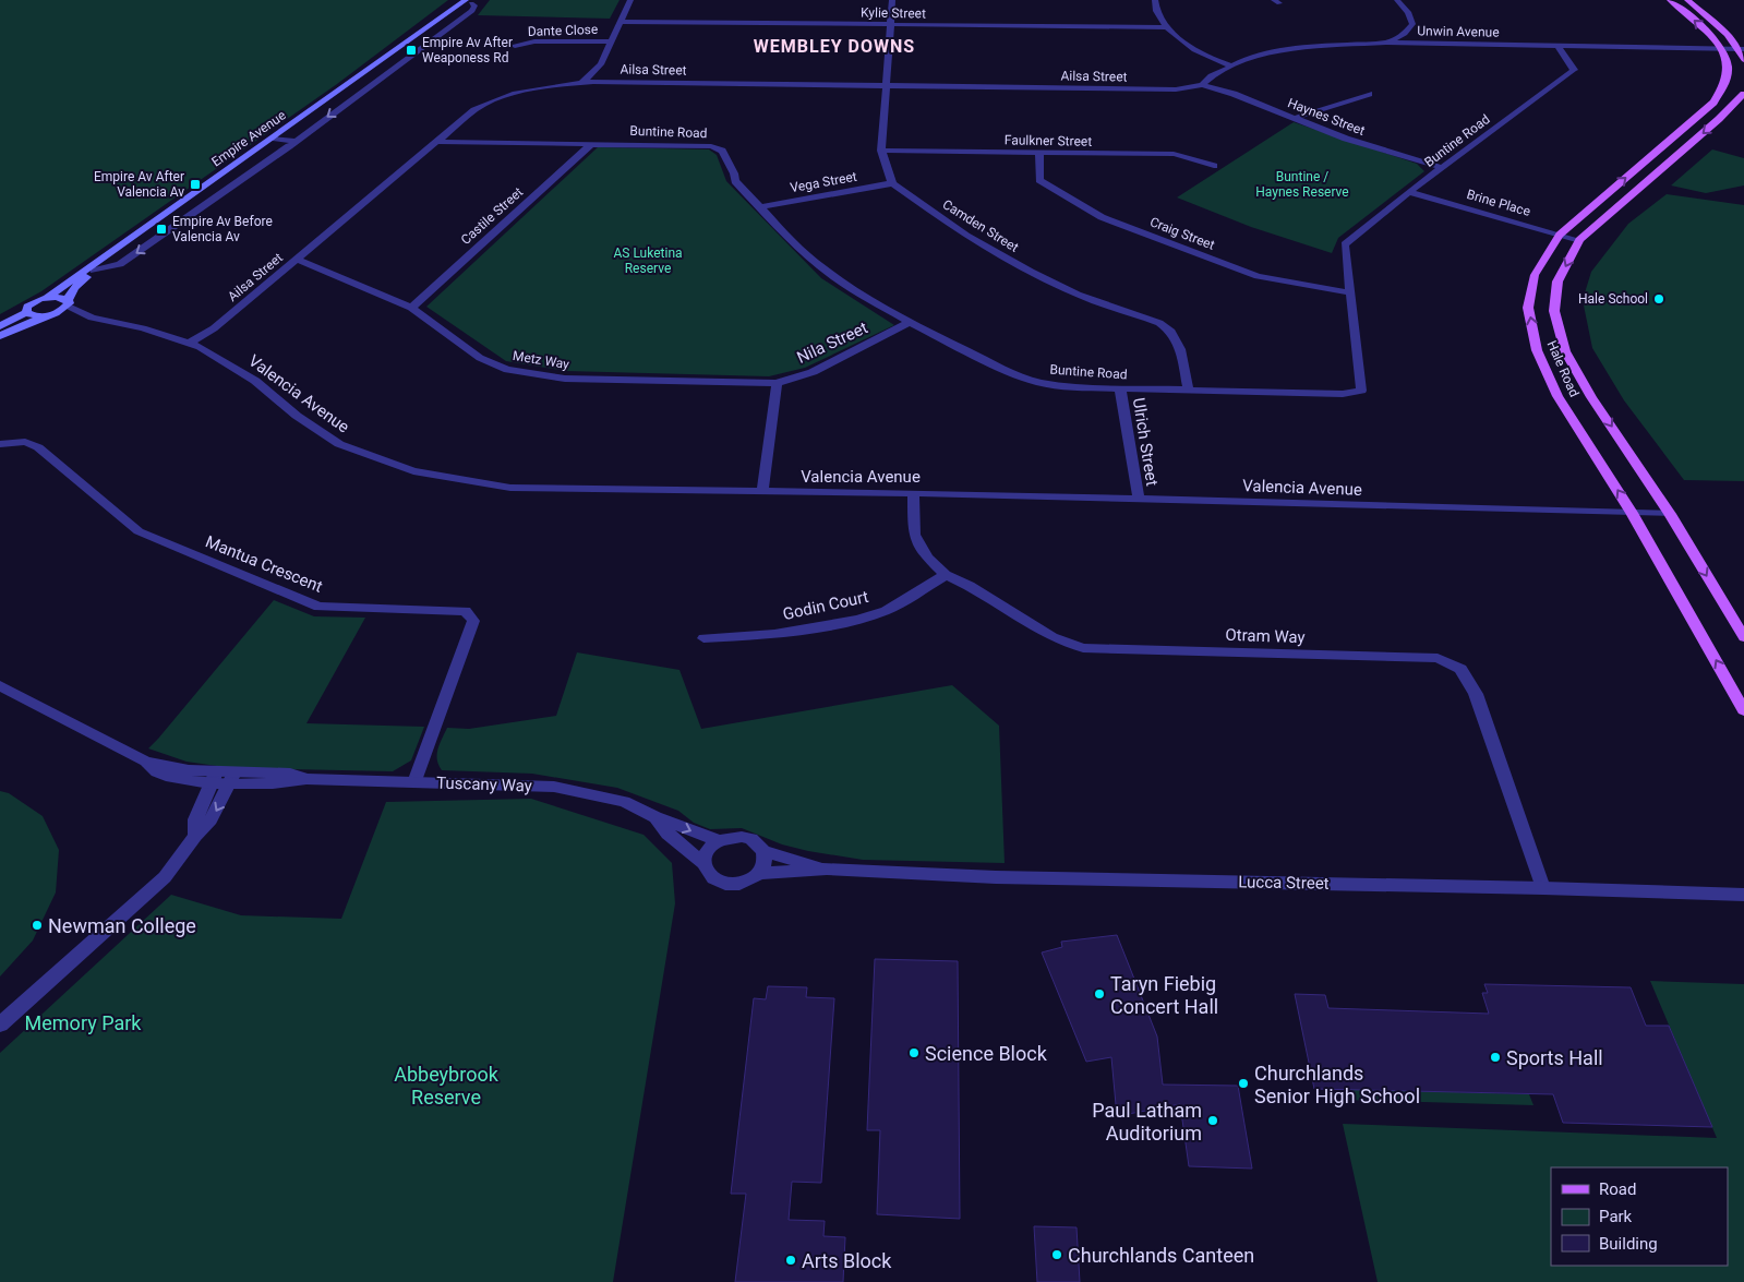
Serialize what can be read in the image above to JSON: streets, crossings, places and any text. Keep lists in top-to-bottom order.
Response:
{
  "streets": {
    "main road": ["Empire Avenue", "Hale Road"],
    "street": [
      "Kylie Street",
      "Dante Close",
      "Unwin Avenue",
      "Ailsa Street",
      "Haynes Street",
      "Buntine Road",
      "Faulkner Street",
      "Vega Street",
      "Brine Place",
      "Castile Street",
      "Camden Street",
      "Craig Street",
      "Nila Street",
      "Metz Way",
      "Valencia Avenue",
      "Ulrich Street",
      "Mantua Crescent",
      "Godin Court",
      "Otram Way",
      "Tuscany Way",
      "Lucca Street"
    ]
  },
  "crossings": [
    ["Unwin Avenue", "Ailsa Street"],
    ["Unwin Avenue", "Haynes Street"],
    ["Unwin Avenue", "Buntine Road"],
    ["Unwin Avenue", "Hale Road"],
    ["Ailsa Street", "Haynes Street"],
    ["Ailsa Street", "Buntine Road"],
    ["Ailsa Street", "Metz Way"],
    ["Ailsa Street", "Valencia Avenue"],
    ["Haynes Street", "Buntine Road"],
    ["Buntine Road", "Vega Street"],
    ["Buntine Road", "Brine Place"],
    ["Buntine Road", "Castile Street"],
    ["Buntine Road", "Camden Street"],
    ["Buntine Road", "Craig Street"],
    ["Buntine Road", "Nila Street"],
    ["Buntine Road", "Ulrich Street"],
    ["Empire Avenue", "Valencia Avenue"],
    ["Faulkner Street", "Craig Street"],
    ["Vega Street", "Camden Street"],
    ["Brine Place", "Hale Road"],
    ["Castile Street", "Metz Way"],
    ["Nila Street", "Metz Way"],
    ["Hale Road", "Valencia Avenue"],
    ["Valencia Avenue", "Ulrich Street"],
    ["Valencia Avenue", "Otram Way"],
    ["Mantua Crescent", "Tuscany Way"],
    ["Godin Court", "Otram Way"],
    ["Otram Way", "Lucca Street"],
    ["Tuscany Way", "Lucca Street"]
  ],
  "districts": ["WEMBLEY DOWNS"],
  "parks": [
    "Buntine / Haynes Reserve",
    "AS Luketina Reserve",
    "Memory Park",
    "Abbeybrook Reserve"
  ],
  "places": {
    "transit": ["Empire Av After Weaponess Rd", "Empire Av After Valencia Av", "Empire Av Before Valencia Av"],
    "other": [
      "Hale School",
      "Newman College",
      "Taryn Fiebig Concert Hall",
      "Science Block",
      "Sports Hall",
      "Churchlands Senior High School",
      "Paul Latham Auditorium",
      "Churchlands Canteen",
      "Arts Block"
    ]
  },
  "legend": ["Road", "Park", "Building"]
}
